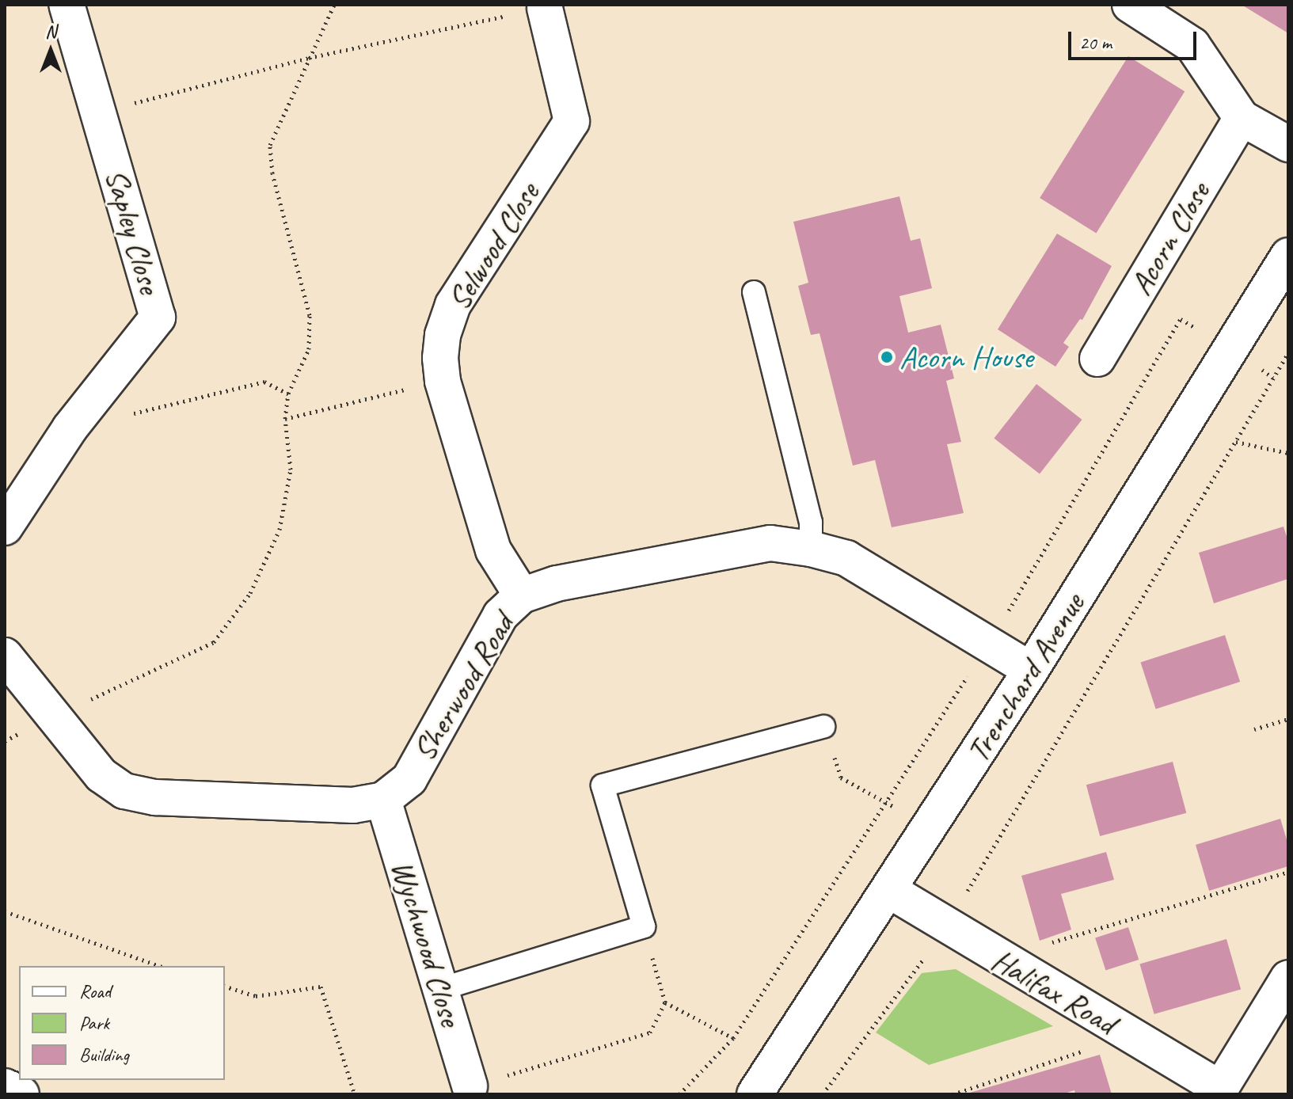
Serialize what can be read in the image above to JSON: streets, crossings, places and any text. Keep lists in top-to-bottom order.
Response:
{
  "streets": {
    "street": [
      "Sapley Close",
      "Acorn Close",
      "Selwood Close",
      "Trenchard Avenue",
      "Sherwood Road",
      "Wychwood Close",
      "Halifax Road"
    ]
  },
  "crossings": [
    ["Selwood Close", "Sherwood Road"],
    ["Trenchard Avenue", "Sherwood Road"],
    ["Trenchard Avenue", "Halifax Road"],
    ["Sherwood Road", "Wychwood Close"]
  ],
  "places": ["Acorn House"],
  "legend": ["Road", "Park", "Building"],
  "scale_bar": "20 m",
  "north": "top"
}
